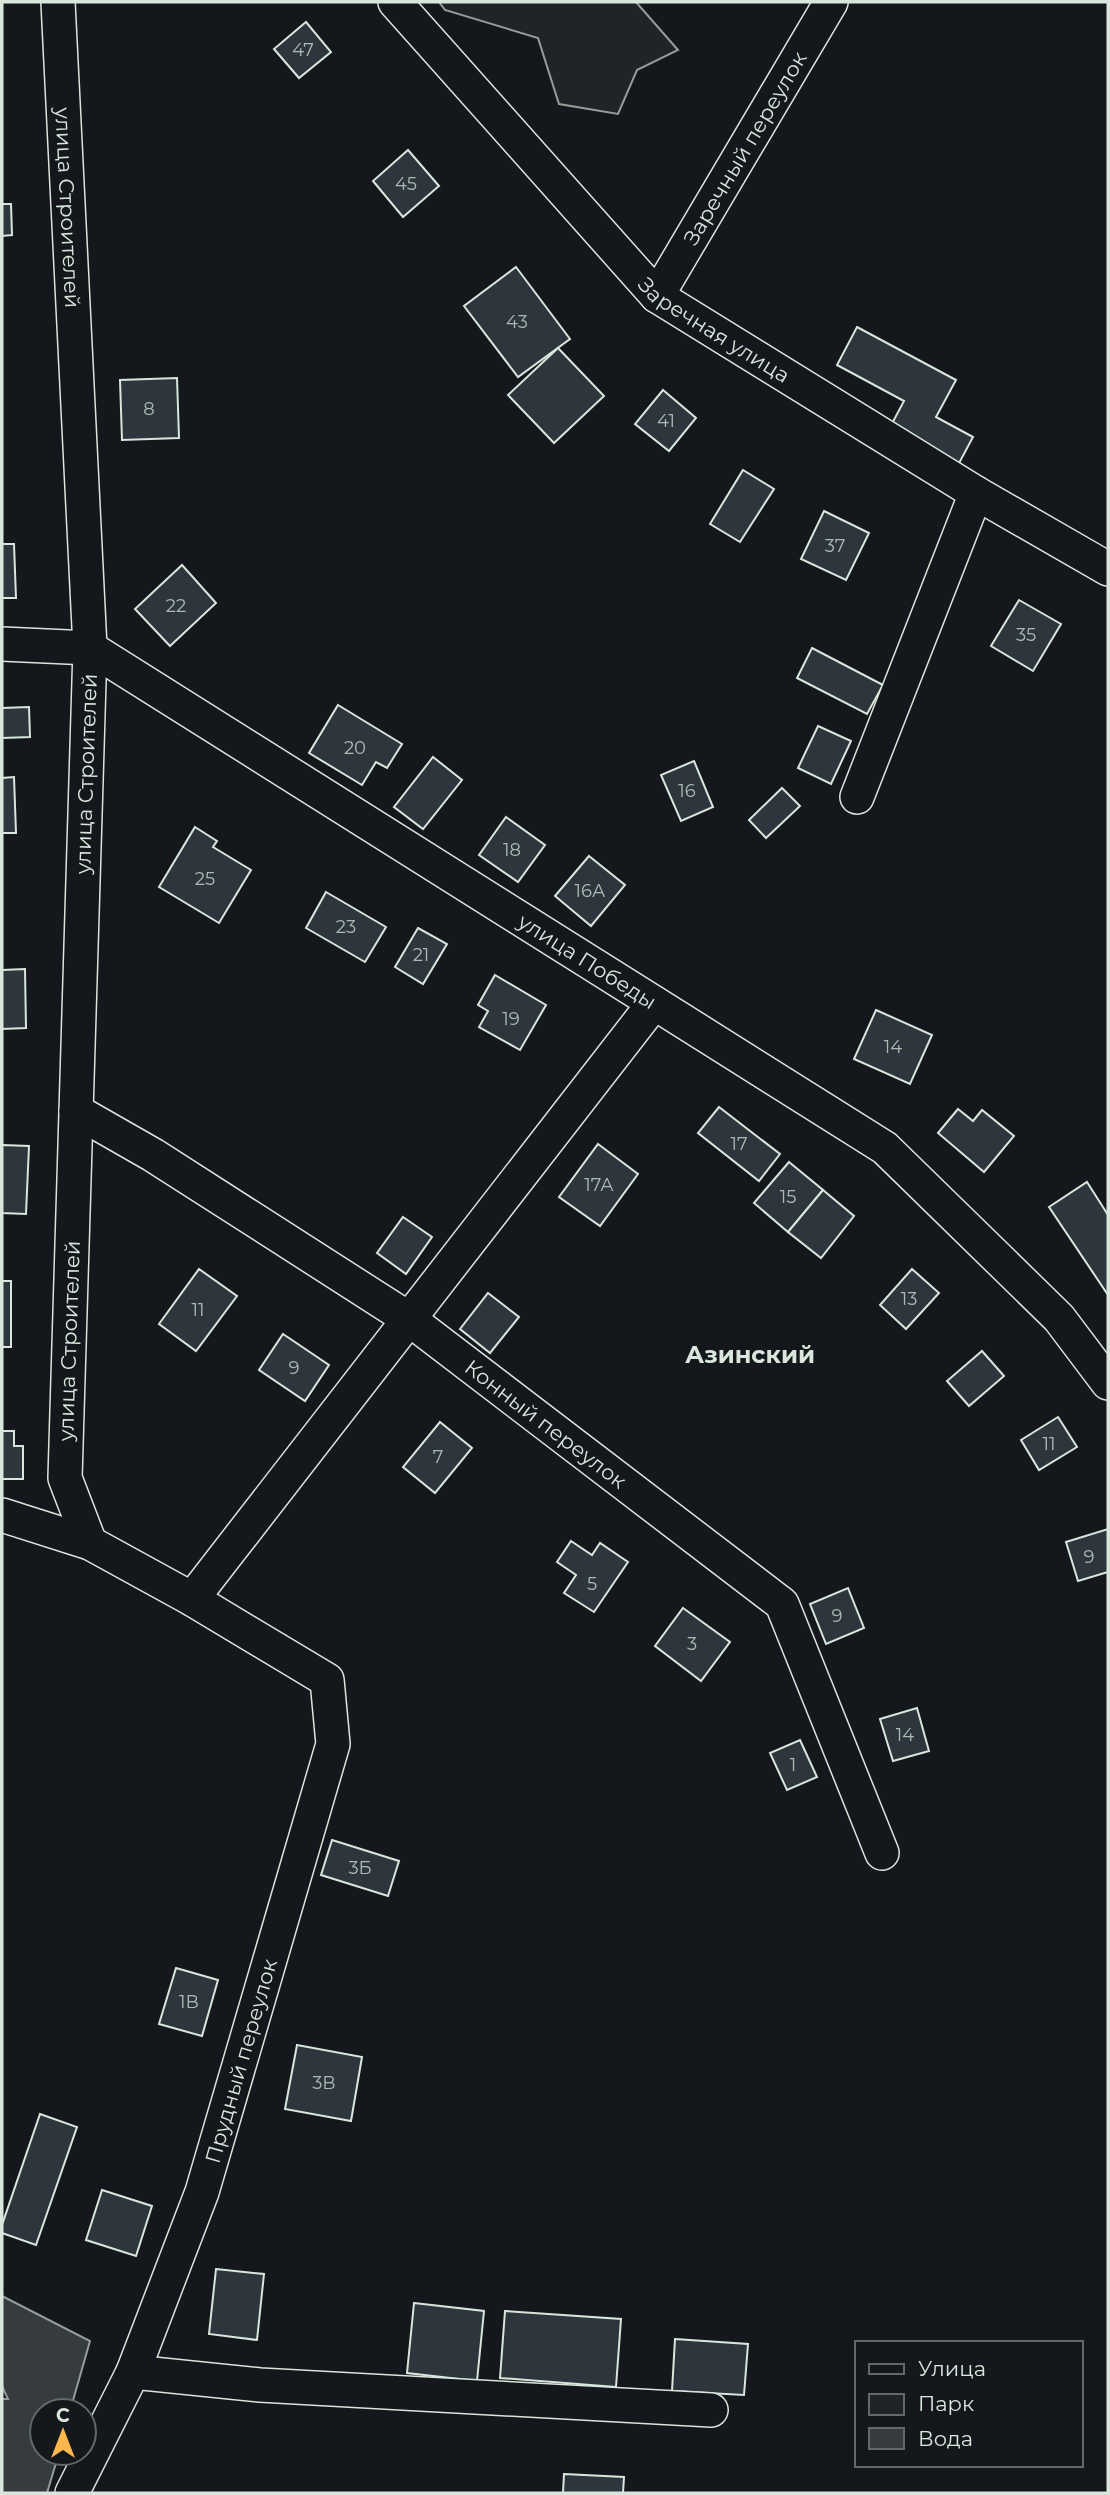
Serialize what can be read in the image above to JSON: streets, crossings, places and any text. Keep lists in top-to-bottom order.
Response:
{
  "streets": {
    "street": [
      "Заречный переулок",
      "улица Строителей",
      "Заречная улица",
      "улица Победы",
      "Конный переулок",
      "Прудный переулок"
    ]
  },
  "crossings": [
    ["Заречный переулок", "Заречная улица"],
    ["улица Строителей", "улица Победы"],
    ["улица Строителей", "Конный переулок"]
  ],
  "districts": ["Азинский"],
  "house_numbers": [
    "47",
    "45",
    "43",
    "8",
    "41",
    "37",
    "22",
    "35",
    "20",
    "16",
    "18",
    "25",
    "16А",
    "23",
    "21",
    "19",
    "14",
    "17",
    "17А",
    "15",
    "13",
    "11",
    "9",
    "11",
    "7",
    "9",
    "5",
    "9",
    "3",
    "14",
    "1",
    "3Б",
    "1В",
    "3В"
  ],
  "legend": ["Улица", "Парк", "Вода"],
  "north": "top"
}
